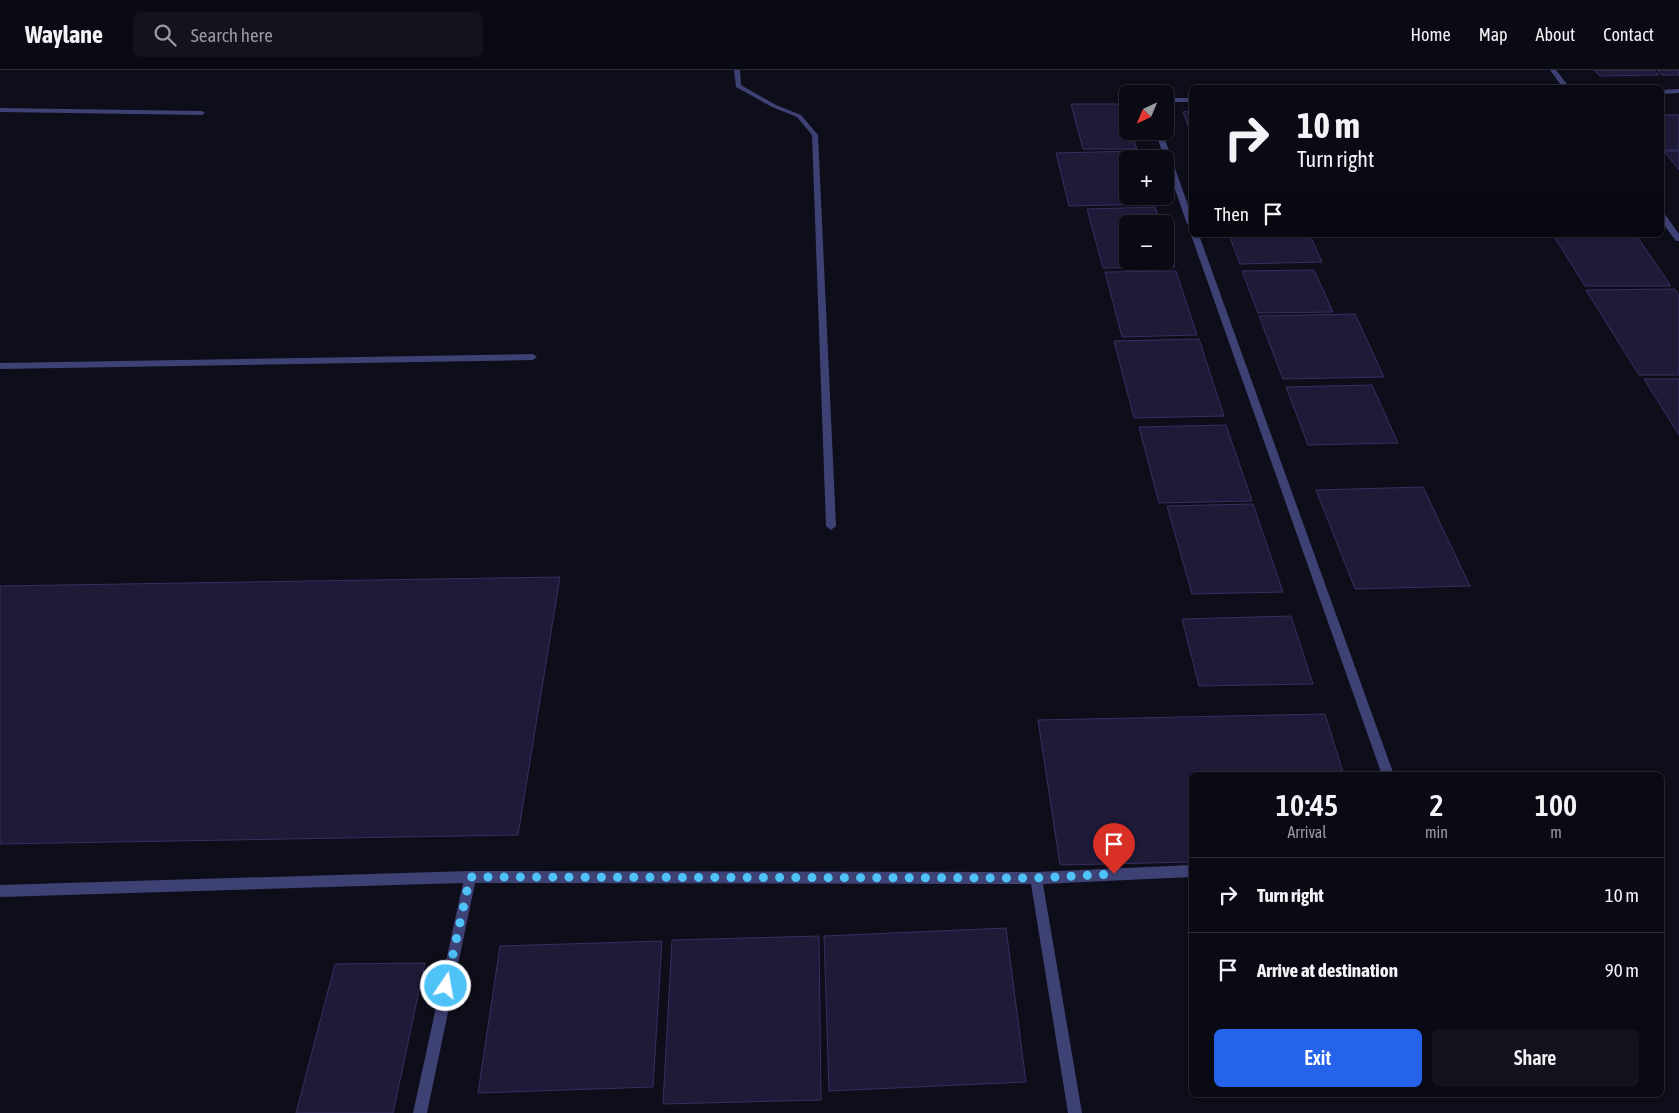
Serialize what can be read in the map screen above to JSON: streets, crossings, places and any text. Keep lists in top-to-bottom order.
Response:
{
  "north": "bottom left",
  "page": {
    "header": "Waylane",
    "search": "Search here",
    "nav": [
      "Home",
      "Map",
      "About",
      "Contact"
    ],
    "map_buttons": ["+", "−"],
    "turn": ["10 m", "Turn right"],
    "then": "Then",
    "eta": [
      "10:45",
      "Arrival",
      "2",
      "min",
      "100",
      "m"
    ],
    "list": [
      {
        "name": "Turn right",
        "value": "10 m"
      },
      {
        "name": "Arrive at destination",
        "value": "90 m"
      }
    ],
    "buttons": ["Exit", "Share"]
  }
}
